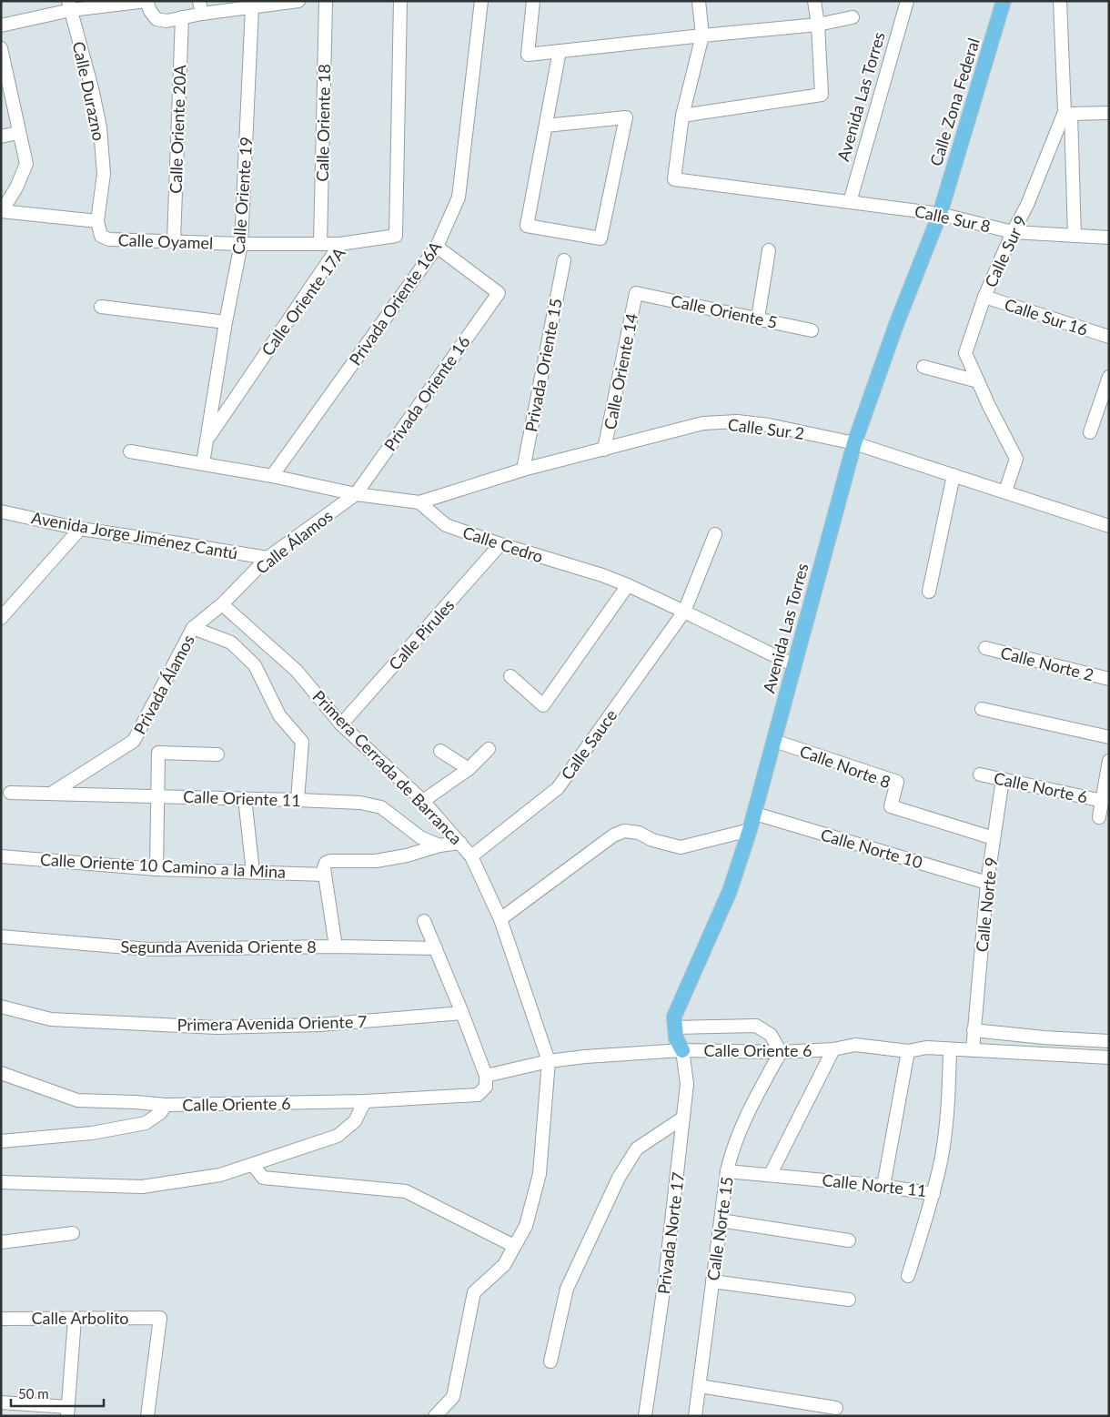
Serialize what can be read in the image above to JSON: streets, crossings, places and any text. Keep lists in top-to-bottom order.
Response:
{
  "streets": {
    "main road": ["Avenida Las Torres", "Calle Zona Federal"],
    "street": [
      "Calle Durazno",
      "Calle Oriente 18",
      "Calle Oriente 20A",
      "Calle Oriente 19",
      "Calle Sur 8",
      "Calle Oyamel",
      "Calle Sur 9",
      "Calle Oriente 17A",
      "Privada Oriente 16A",
      "Calle Oriente 5",
      "Calle Sur 16",
      "Privada Oriente 15",
      "Calle Oriente 14",
      "Privada Oriente 16",
      "Calle Sur 2",
      "Avenida Jorge Jiménez Cantú",
      "Calle Álamos",
      "Calle Cedro",
      "Calle Pirules",
      "Calle Norte 2",
      "Privada Álamos",
      "Calle Sauce",
      "Calle Norte 8",
      "Primera Cerrada de Barranca",
      "Calle Norte 6",
      "Calle Oriente 11",
      "Calle Norte 10",
      "Calle Oriente 10 Camino a la Mina",
      "Calle Norte 9",
      "Segunda Avenida Oriente 8",
      "Primera Avenida Oriente 7",
      "Calle Oriente 6",
      "Calle Norte 11",
      "Calle Norte 15",
      "Privada Norte 17",
      "Calle Arbolito"
    ]
  },
  "crossings": [
    ["Calle Durazno", "Calle Oyamel"],
    ["Avenida Las Torres", "Calle Zona Federal"],
    ["Avenida Las Torres", "Calle Sur 8"],
    ["Avenida Las Torres", "Calle Sur 2"],
    ["Avenida Las Torres", "Calle Cedro"],
    ["Avenida Las Torres", "Calle Norte 8"],
    ["Avenida Las Torres", "Calle Norte 10"],
    ["Calle Zona Federal", "Calle Sur 8"],
    ["Calle Oriente 18", "Calle Oyamel"],
    ["Calle Oriente 20A", "Calle Oyamel"],
    ["Calle Oriente 19", "Calle Oyamel"],
    ["Calle Oriente 19", "Calle Oriente 17A"],
    ["Calle Sur 8", "Calle Sur 9"],
    ["Calle Oyamel", "Calle Oriente 17A"],
    ["Calle Sur 9", "Calle Sur 16"],
    ["Calle Sur 9", "Calle Sur 2"],
    ["Privada Oriente 16A", "Privada Oriente 16"],
    ["Calle Oriente 5", "Calle Oriente 14"],
    ["Privada Oriente 15", "Calle Sur 2"],
    ["Calle Oriente 14", "Calle Sur 2"],
    ["Privada Oriente 16", "Calle Álamos"],
    ["Calle Sur 2", "Calle Cedro"],
    ["Avenida Jorge Jiménez Cantú", "Calle Álamos"],
    ["Calle Álamos", "Privada Álamos"],
    ["Calle Álamos", "Primera Cerrada de Barranca"],
    ["Calle Cedro", "Calle Pirules"],
    ["Calle Cedro", "Calle Sauce"],
    ["Calle Pirules", "Primera Cerrada de Barranca"],
    ["Privada Álamos", "Calle Oriente 11"],
    ["Calle Sauce", "Primera Cerrada de Barranca"],
    ["Calle Norte 8", "Calle Norte 9"],
    ["Primera Cerrada de Barranca", "Calle Oriente 6"],
    ["Calle Norte 6", "Calle Norte 9"],
    ["Calle Norte 10", "Calle Norte 9"],
    ["Calle Norte 9", "Calle Oriente 6"],
    ["Calle Oriente 6", "Calle Norte 11"],
    ["Calle Oriente 6", "Calle Norte 15"],
    ["Calle Oriente 6", "Privada Norte 17"],
    ["Calle Norte 11", "Calle Norte 15"]
  ],
  "scale_bar": "50 m"
}
